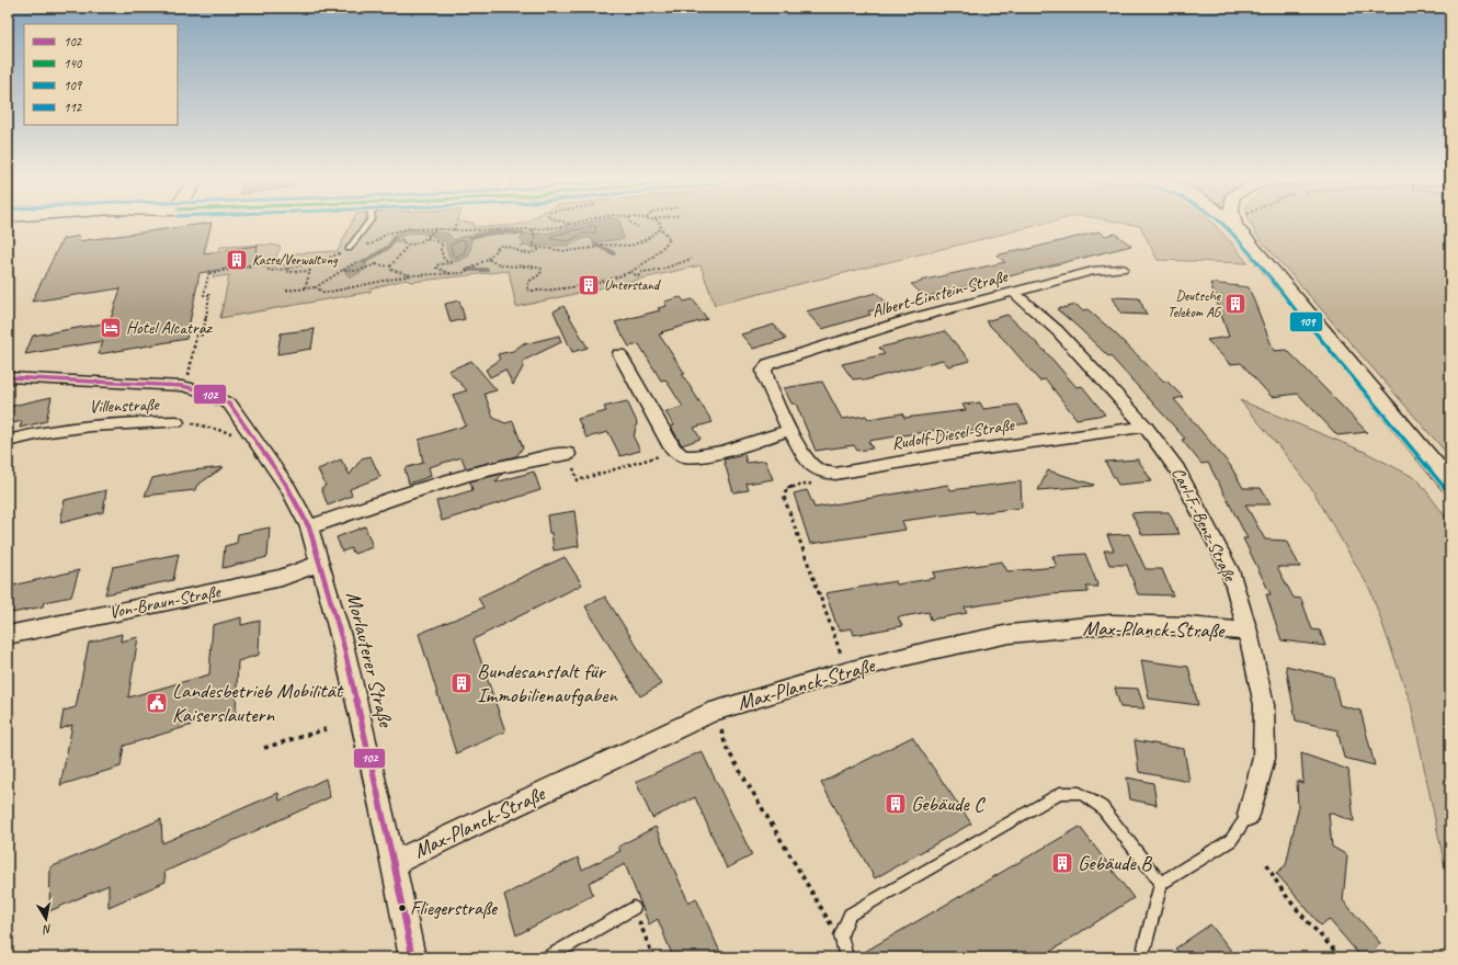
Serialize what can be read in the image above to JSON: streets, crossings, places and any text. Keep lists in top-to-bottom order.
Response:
{
  "streets": {
    "street": [
      "Albert-Einstein-Straße",
      "Villenstraße",
      "Rudolf-Diesel-Straße",
      "Carl-F.-Benz-Straße",
      "Von-Braun-Straße",
      "Max-Planck-Straße",
      "Morlauterer Straße"
    ]
  },
  "crossings": [
    ["Albert-Einstein-Straße", "Rudolf-Diesel-Straße"],
    ["Albert-Einstein-Straße", "Carl-F.-Benz-Straße"],
    ["Rudolf-Diesel-Straße", "Carl-F.-Benz-Straße"],
    ["Carl-F.-Benz-Straße", "Max-Planck-Straße"],
    ["Von-Braun-Straße", "Morlauterer Straße"],
    ["Max-Planck-Straße", "Morlauterer Straße"]
  ],
  "places": {
    "building": [
      "Kasse/Verwaltung",
      "Unterstand",
      "Deutsche Telekom AG",
      "Bundesanstalt für Immobilienaufgaben",
      "Gebäude C",
      "Gebäude B"
    ],
    "hotel": ["Hotel Alcatraz"],
    "public building": ["Landesbetrieb Mobilität Kaiserslautern"],
    "other": ["Fliegerstraße"]
  },
  "lines": ["transit line 109", "transit line 102"],
  "legend": [
    "102",
    "140",
    "109",
    "112"
  ],
  "north": "bottom"
}
